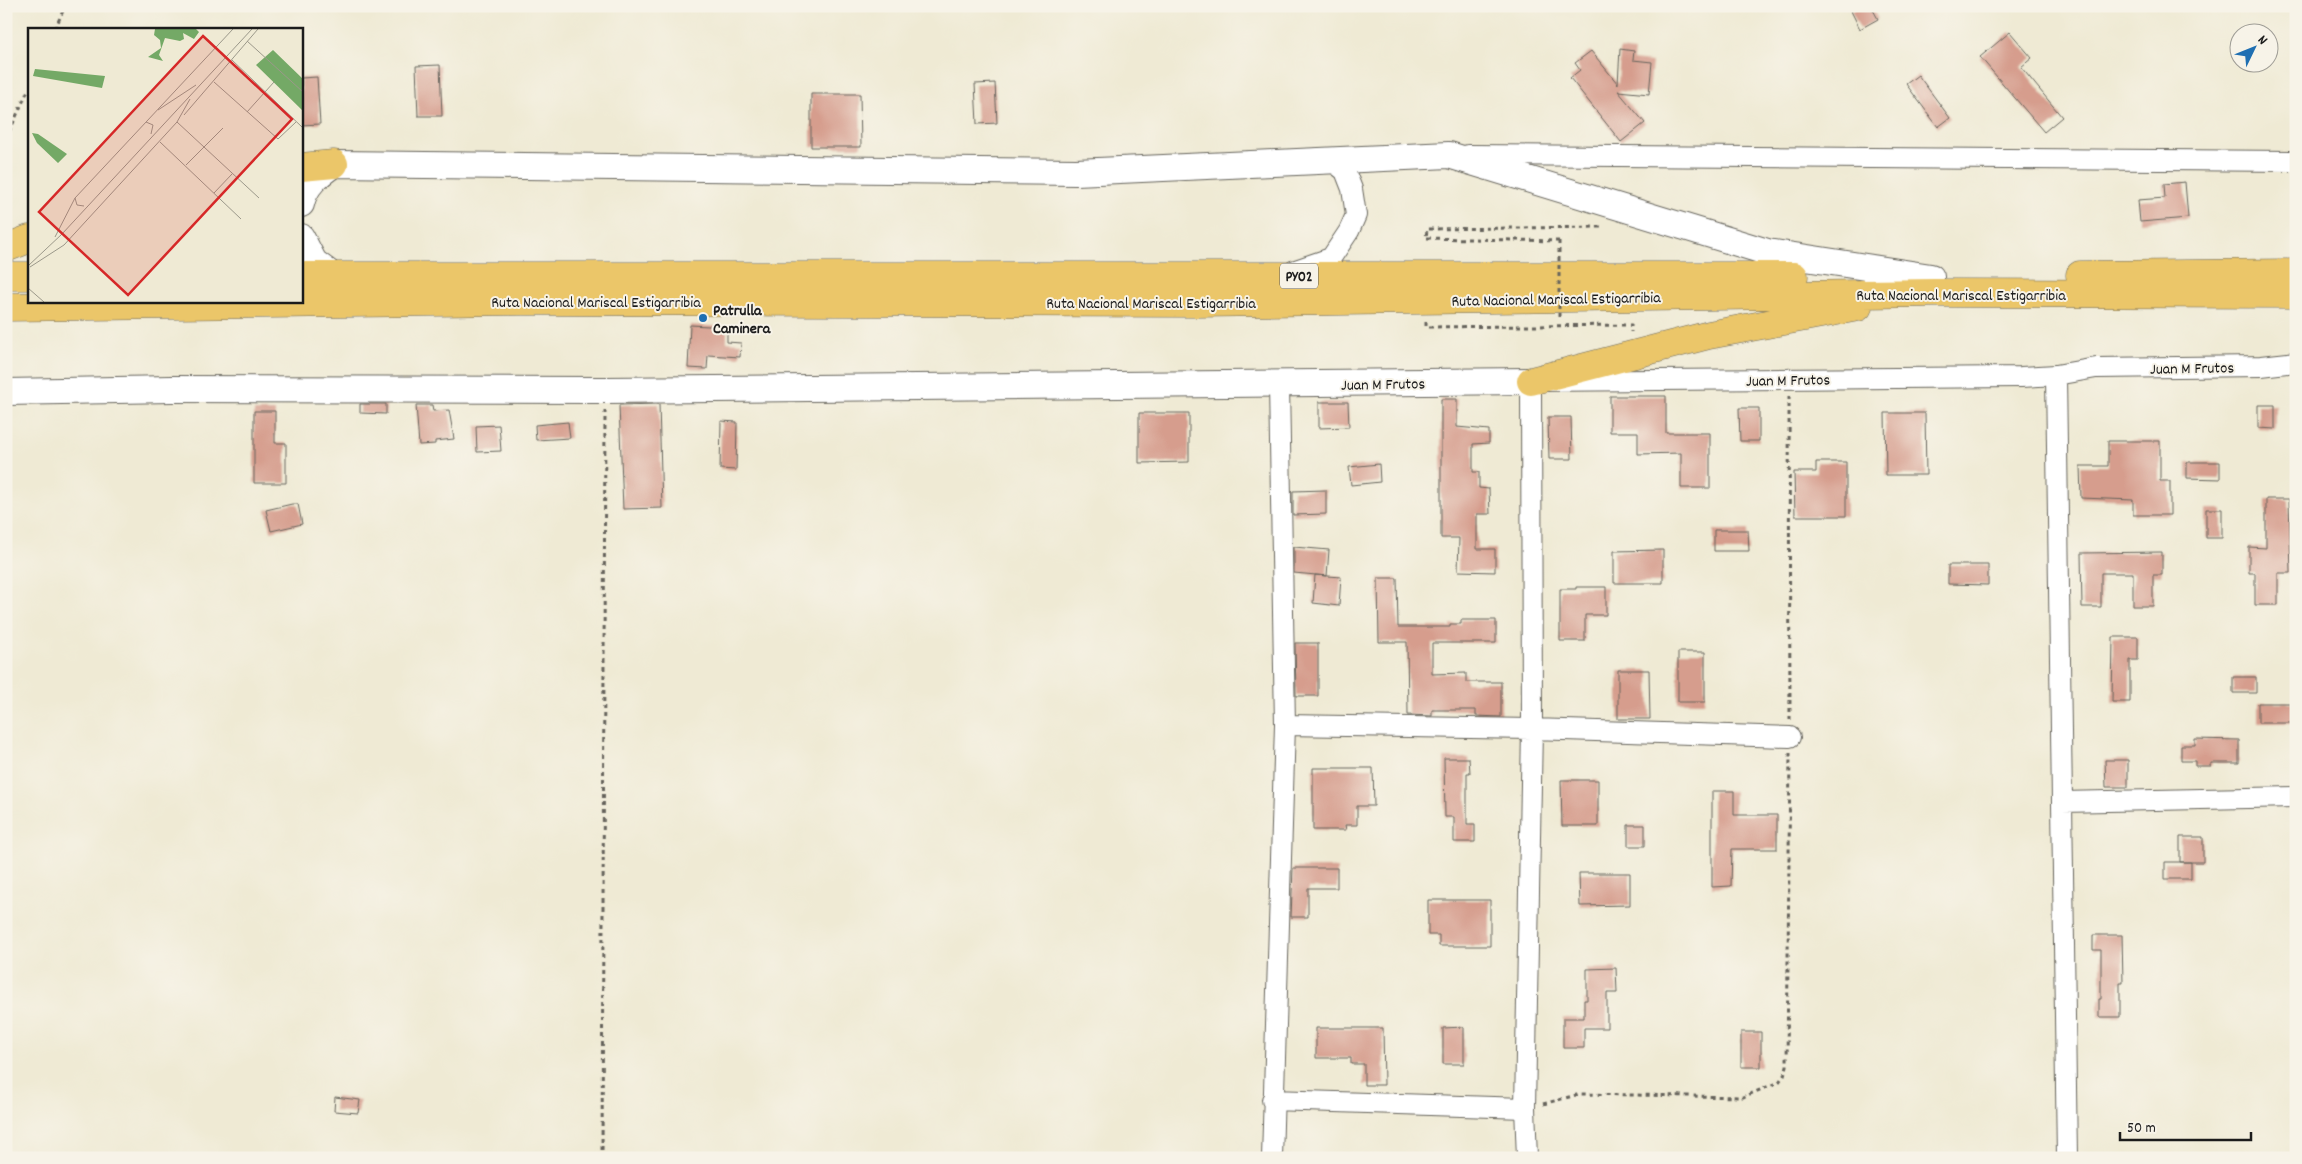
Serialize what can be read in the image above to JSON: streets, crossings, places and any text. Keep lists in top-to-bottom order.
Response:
{
  "streets": {
    "highway": ["PY02", "Ruta Nacional Mariscal Estigarribia"],
    "street": ["Juan M Frutos"]
  },
  "places": ["Patrulla Caminera"],
  "scale_bar": "50 m",
  "north": "top right"
}
